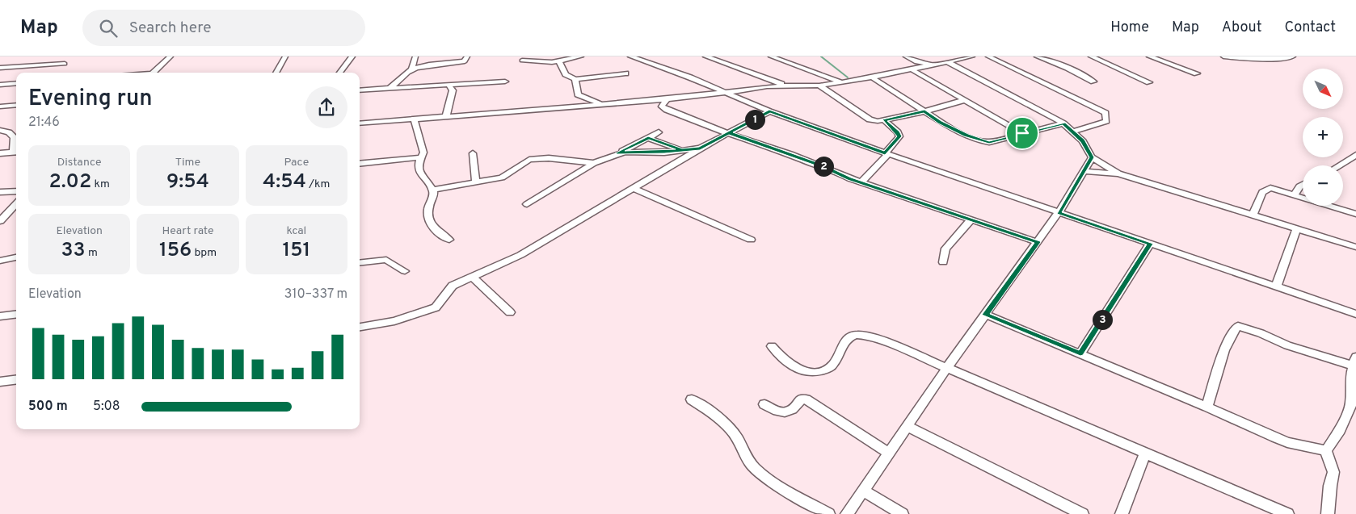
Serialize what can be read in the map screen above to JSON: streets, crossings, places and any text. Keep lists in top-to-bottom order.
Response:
{
  "north": "bottom right",
  "page": {
    "header": "Map",
    "search": "Search here",
    "nav": [
      "Home",
      "Map",
      "About",
      "Contact"
    ],
    "map_buttons": ["+", "−"],
    "heading": ["Evening run", "21:46"],
    "pins": ["1", "2", "3"],
    "stats": [
      ["Distance", "2.02 km"],
      ["Time", "9:54"],
      ["Pace", "4:54 /km"],
      ["Elevation", "33 m"],
      ["Heart rate", "156 bpm"],
      ["kcal", "151"]
    ],
    "chart": ["Elevation", "310–337 m"],
    "list": [
      {
        "name": "500 m",
        "note": "5:08"
      }
    ]
  }
}
